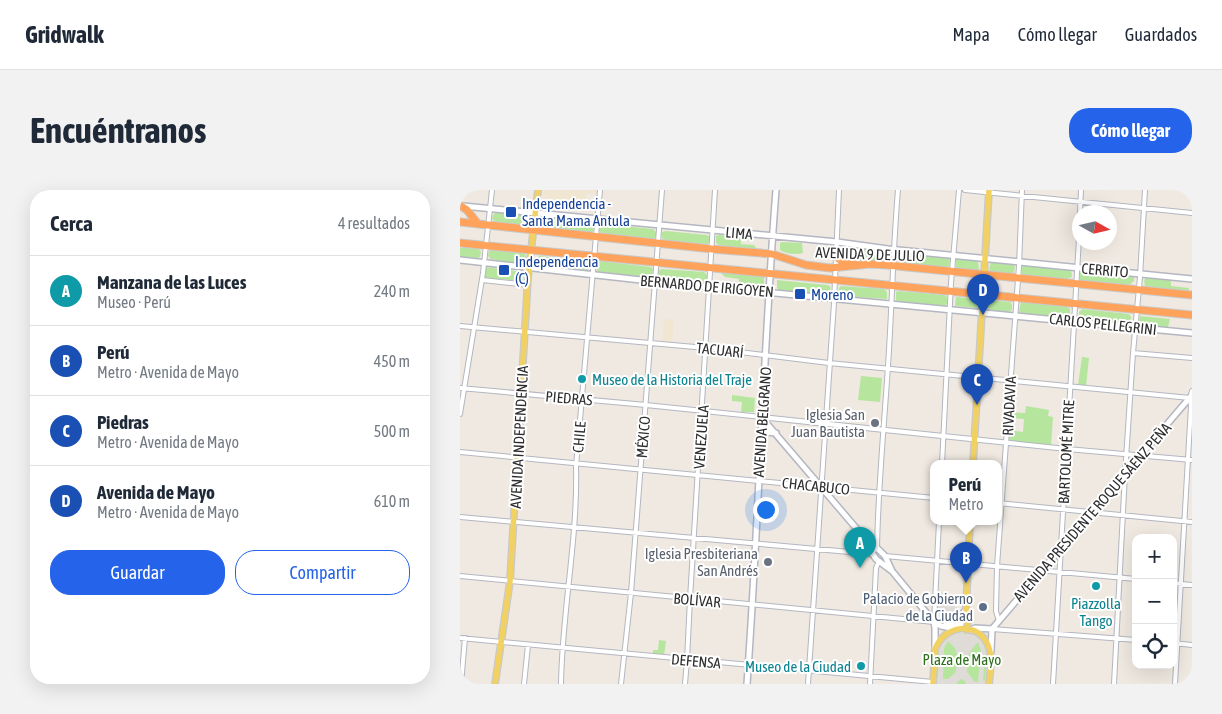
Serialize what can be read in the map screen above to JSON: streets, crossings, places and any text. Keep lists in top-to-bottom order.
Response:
{
  "streets": {
    "highway": ["AVENIDA 9 DE JULIO"],
    "main road": ["AVENIDA INDEPENDENCIA", "BOLÍVAR"],
    "street": [
      "LIMA",
      "CERRITO",
      "BERNARDO DE IRIGOYEN",
      "CARLOS PELLEGRINI",
      "TACUARÍ",
      "PIEDRAS",
      "RIVADAVIA",
      "AVENIDA BELGRANO",
      "CHILE",
      "MÉXICO",
      "VENEZUELA",
      "BARTOLOMÉ MITRE",
      "CHACABUCO",
      "AVENIDA PRESIDENTE ROQUE SÁENZ PEÑA",
      "DEFENSA"
    ]
  },
  "crossings": [
    ["LIMA", "CERRITO"],
    ["LIMA", "RIVADAVIA"],
    ["LIMA", "AVENIDA BELGRANO"],
    ["LIMA", "AVENIDA INDEPENDENCIA"],
    ["LIMA", "CHILE"],
    ["LIMA", "MÉXICO"],
    ["LIMA", "VENEZUELA"],
    ["AVENIDA 9 DE JULIO", "RIVADAVIA"],
    ["AVENIDA 9 DE JULIO", "AVENIDA BELGRANO"],
    ["AVENIDA 9 DE JULIO", "AVENIDA INDEPENDENCIA"],
    ["AVENIDA 9 DE JULIO", "CHILE"],
    ["AVENIDA 9 DE JULIO", "MÉXICO"],
    ["AVENIDA 9 DE JULIO", "VENEZUELA"],
    ["AVENIDA 9 DE JULIO", "BARTOLOMÉ MITRE"],
    ["CERRITO", "RIVADAVIA"],
    ["CERRITO", "BARTOLOMÉ MITRE"],
    ["BERNARDO DE IRIGOYEN", "CARLOS PELLEGRINI"],
    ["BERNARDO DE IRIGOYEN", "RIVADAVIA"],
    ["BERNARDO DE IRIGOYEN", "AVENIDA BELGRANO"],
    ["BERNARDO DE IRIGOYEN", "AVENIDA INDEPENDENCIA"],
    ["BERNARDO DE IRIGOYEN", "CHILE"],
    ["BERNARDO DE IRIGOYEN", "MÉXICO"],
    ["BERNARDO DE IRIGOYEN", "VENEZUELA"],
    ["CARLOS PELLEGRINI", "RIVADAVIA"],
    ["CARLOS PELLEGRINI", "BARTOLOMÉ MITRE"],
    ["TACUARÍ", "RIVADAVIA"],
    ["TACUARÍ", "AVENIDA BELGRANO"],
    ["TACUARÍ", "AVENIDA INDEPENDENCIA"],
    ["TACUARÍ", "CHILE"],
    ["TACUARÍ", "MÉXICO"],
    ["TACUARÍ", "VENEZUELA"],
    ["TACUARÍ", "BARTOLOMÉ MITRE"],
    ["TACUARÍ", "AVENIDA PRESIDENTE ROQUE SÁENZ PEÑA"],
    ["PIEDRAS", "RIVADAVIA"],
    ["PIEDRAS", "AVENIDA BELGRANO"],
    ["PIEDRAS", "AVENIDA INDEPENDENCIA"],
    ["PIEDRAS", "CHILE"],
    ["PIEDRAS", "MÉXICO"],
    ["PIEDRAS", "VENEZUELA"],
    ["PIEDRAS", "BARTOLOMÉ MITRE"],
    ["PIEDRAS", "AVENIDA PRESIDENTE ROQUE SÁENZ PEÑA"],
    ["RIVADAVIA", "AVENIDA PRESIDENTE ROQUE SÁENZ PEÑA"],
    ["AVENIDA BELGRANO", "CHACABUCO"],
    ["AVENIDA BELGRANO", "BOLÍVAR"],
    ["AVENIDA BELGRANO", "DEFENSA"],
    ["AVENIDA INDEPENDENCIA", "CHACABUCO"],
    ["AVENIDA INDEPENDENCIA", "BOLÍVAR"],
    ["AVENIDA INDEPENDENCIA", "DEFENSA"],
    ["CHILE", "CHACABUCO"],
    ["CHILE", "BOLÍVAR"],
    ["CHILE", "DEFENSA"],
    ["MÉXICO", "CHACABUCO"],
    ["MÉXICO", "BOLÍVAR"],
    ["MÉXICO", "DEFENSA"],
    ["VENEZUELA", "CHACABUCO"],
    ["VENEZUELA", "BOLÍVAR"],
    ["VENEZUELA", "DEFENSA"],
    ["BARTOLOMÉ MITRE", "AVENIDA PRESIDENTE ROQUE SÁENZ PEÑA"],
    ["AVENIDA PRESIDENTE ROQUE SÁENZ PEÑA", "BOLÍVAR"]
  ],
  "parks": ["Plaza de Mayo"],
  "places": {
    "transit": ["Independencia - Santa Mama Antula", "Independencia (C)", "Moreno"],
    "other": [
      "Museo de la Historia del Traje",
      "Iglesia San Juan Bautista",
      "Iglesia Presbiteriana San Andrés",
      "Piazzolla Tango",
      "Palacio de Gobierno de la Ciudad",
      "Museo de la Ciudad"
    ]
  },
  "north": "right",
  "page": {
    "header": "Gridwalk",
    "nav": ["Mapa", "Cómo llegar", "Guardados"],
    "buttons": [
      "Cómo llegar",
      ["Guardar", "Compartir"]
    ],
    "title": "Encuéntranos",
    "heading": ["Cerca", "4 resultados"],
    "list": [
      {
        "mark": "A",
        "name": "Manzana de las Luces",
        "note": "Museo · Perú",
        "value": "240 m"
      },
      {
        "mark": "B",
        "name": "Perú",
        "note": "Metro · Avenida de Mayo",
        "value": "450 m"
      },
      {
        "mark": "C",
        "name": "Piedras",
        "note": "Metro · Avenida de Mayo",
        "value": "500 m"
      },
      {
        "mark": "D",
        "name": "Avenida de Mayo",
        "note": "Metro · Avenida de Mayo",
        "value": "610 m"
      }
    ],
    "pins": [
      "D",
      "C",
      "A",
      "B"
    ],
    "popup": ["Perú", "Metro"],
    "map_buttons": ["+", "−"]
  }
}
